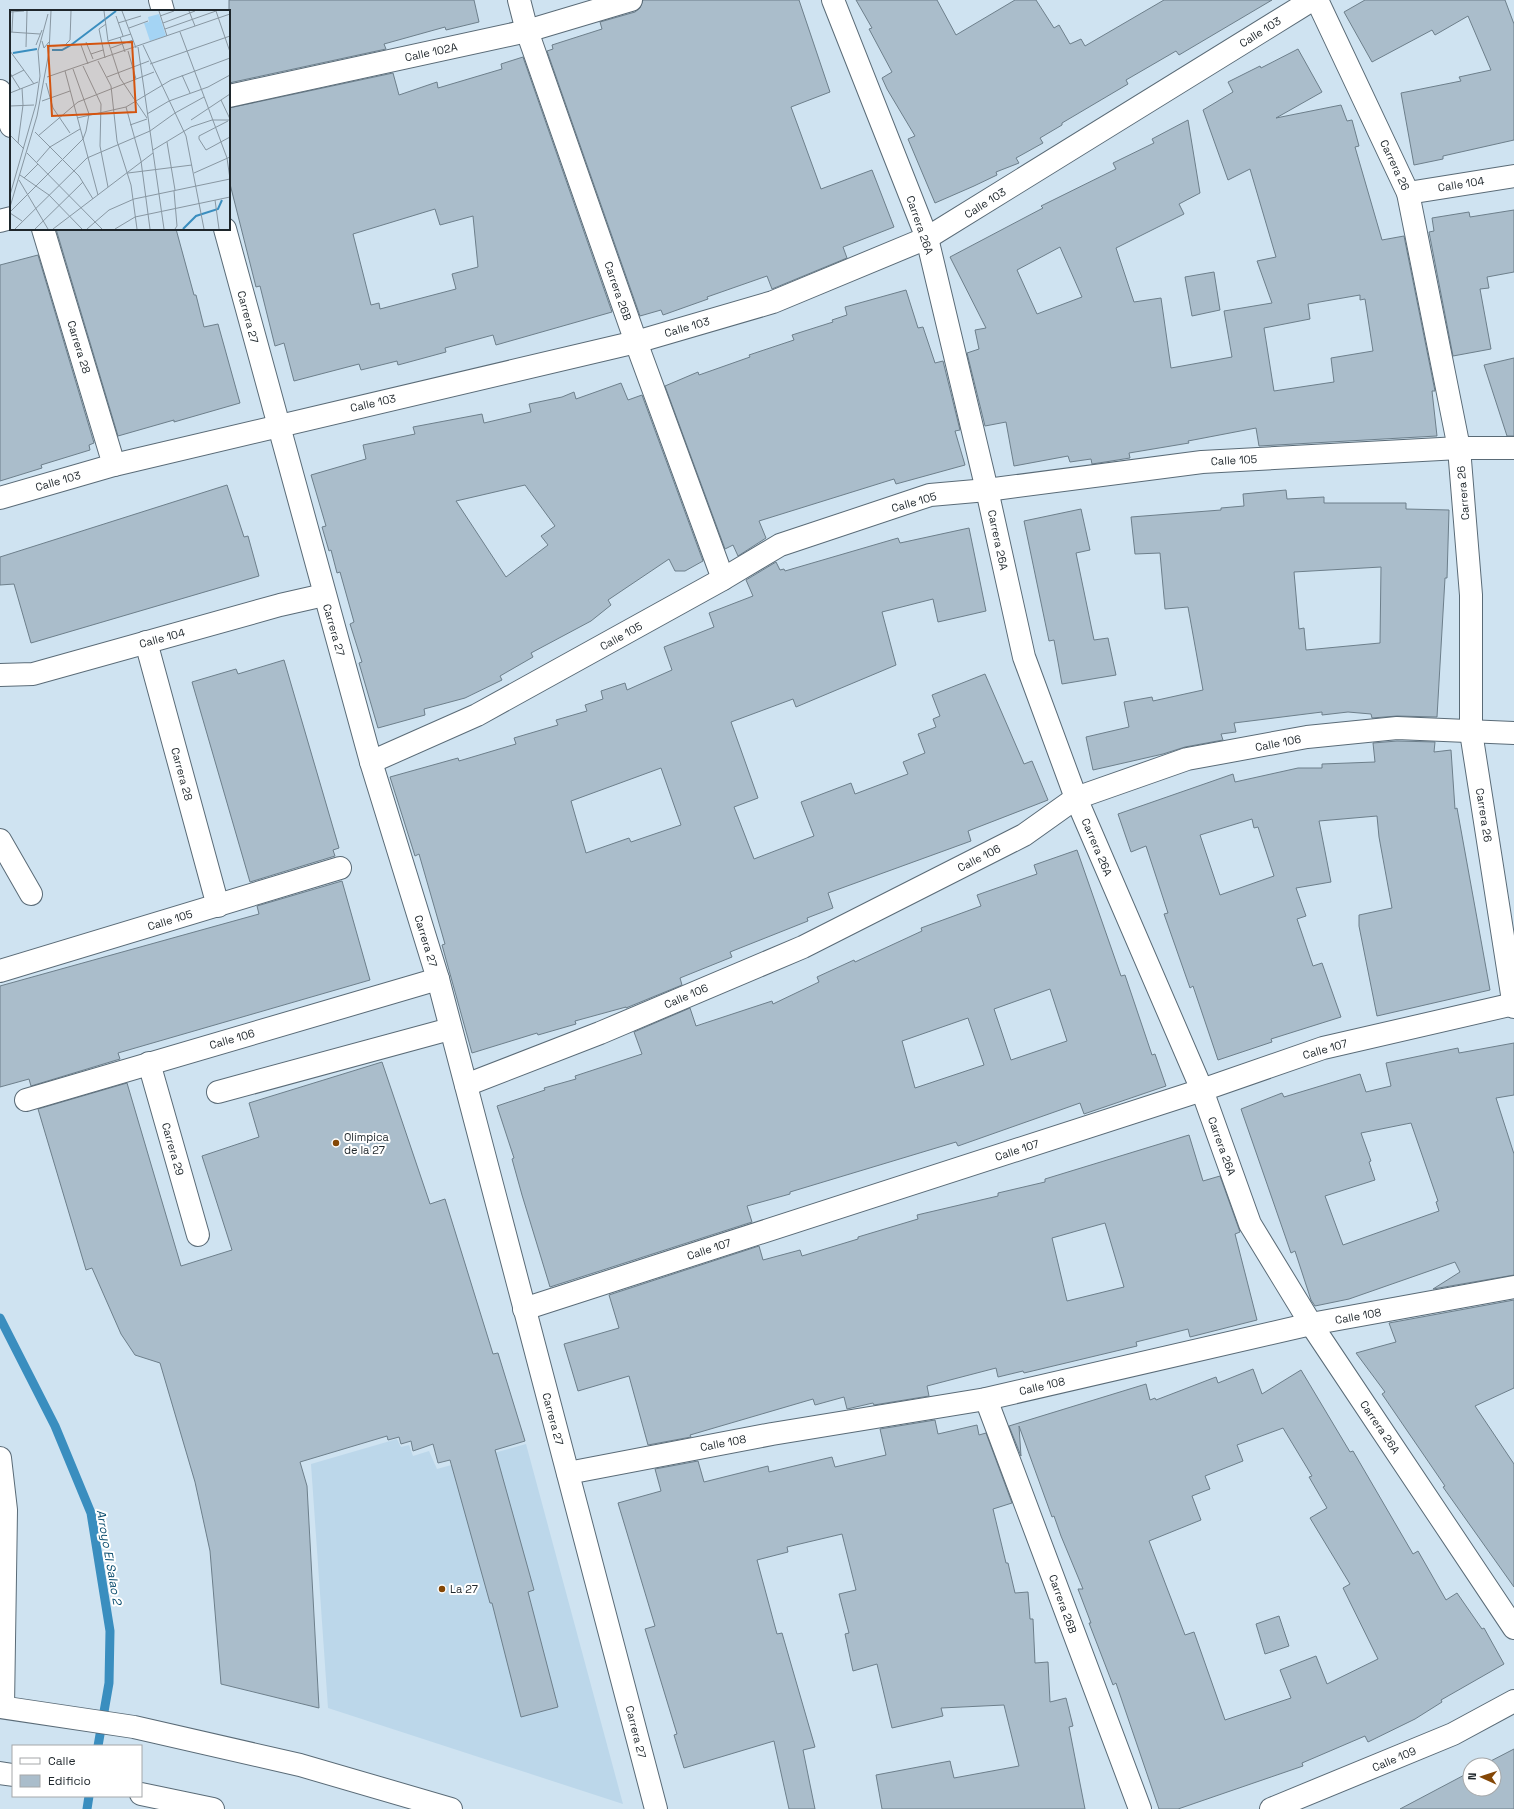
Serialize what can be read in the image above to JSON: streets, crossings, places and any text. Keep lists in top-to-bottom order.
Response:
{
  "streets": {
    "main road": [
      "Calle 103",
      "Calle 102A",
      "Carrera 26",
      "Calle 104",
      "Carrera 26A",
      "Carrera 26B",
      "Carrera 27",
      "Carrera 28",
      "Calle 105",
      "Calle 106",
      "Calle 107",
      "Carrera 29",
      "Calle 108",
      "Calle 109"
    ]
  },
  "crossings": [
    ["Calle 103", "Carrera 26A"],
    ["Calle 103", "Carrera 26B"],
    ["Calle 103", "Carrera 27"],
    ["Calle 103", "Carrera 28"],
    ["Calle 102A", "Carrera 26B"],
    ["Carrera 26", "Calle 104"],
    ["Carrera 26", "Calle 105"],
    ["Carrera 26", "Calle 106"],
    ["Carrera 26", "Calle 107"],
    ["Calle 104", "Carrera 27"],
    ["Calle 104", "Carrera 28"],
    ["Carrera 26A", "Calle 105"],
    ["Carrera 26A", "Calle 106"],
    ["Carrera 26A", "Calle 107"],
    ["Carrera 26A", "Calle 108"],
    ["Carrera 26B", "Calle 105"],
    ["Carrera 26B", "Calle 108"],
    ["Carrera 27", "Calle 105"],
    ["Carrera 27", "Calle 106"],
    ["Carrera 27", "Calle 107"],
    ["Carrera 27", "Calle 108"],
    ["Carrera 28", "Calle 105"],
    ["Calle 106", "Carrera 29"]
  ],
  "water": ["Arroyo El Salao 2"],
  "places": ["Olímpica de la 27", "La 27"],
  "legend": ["Calle", "Edificio"],
  "north": "left"
}
